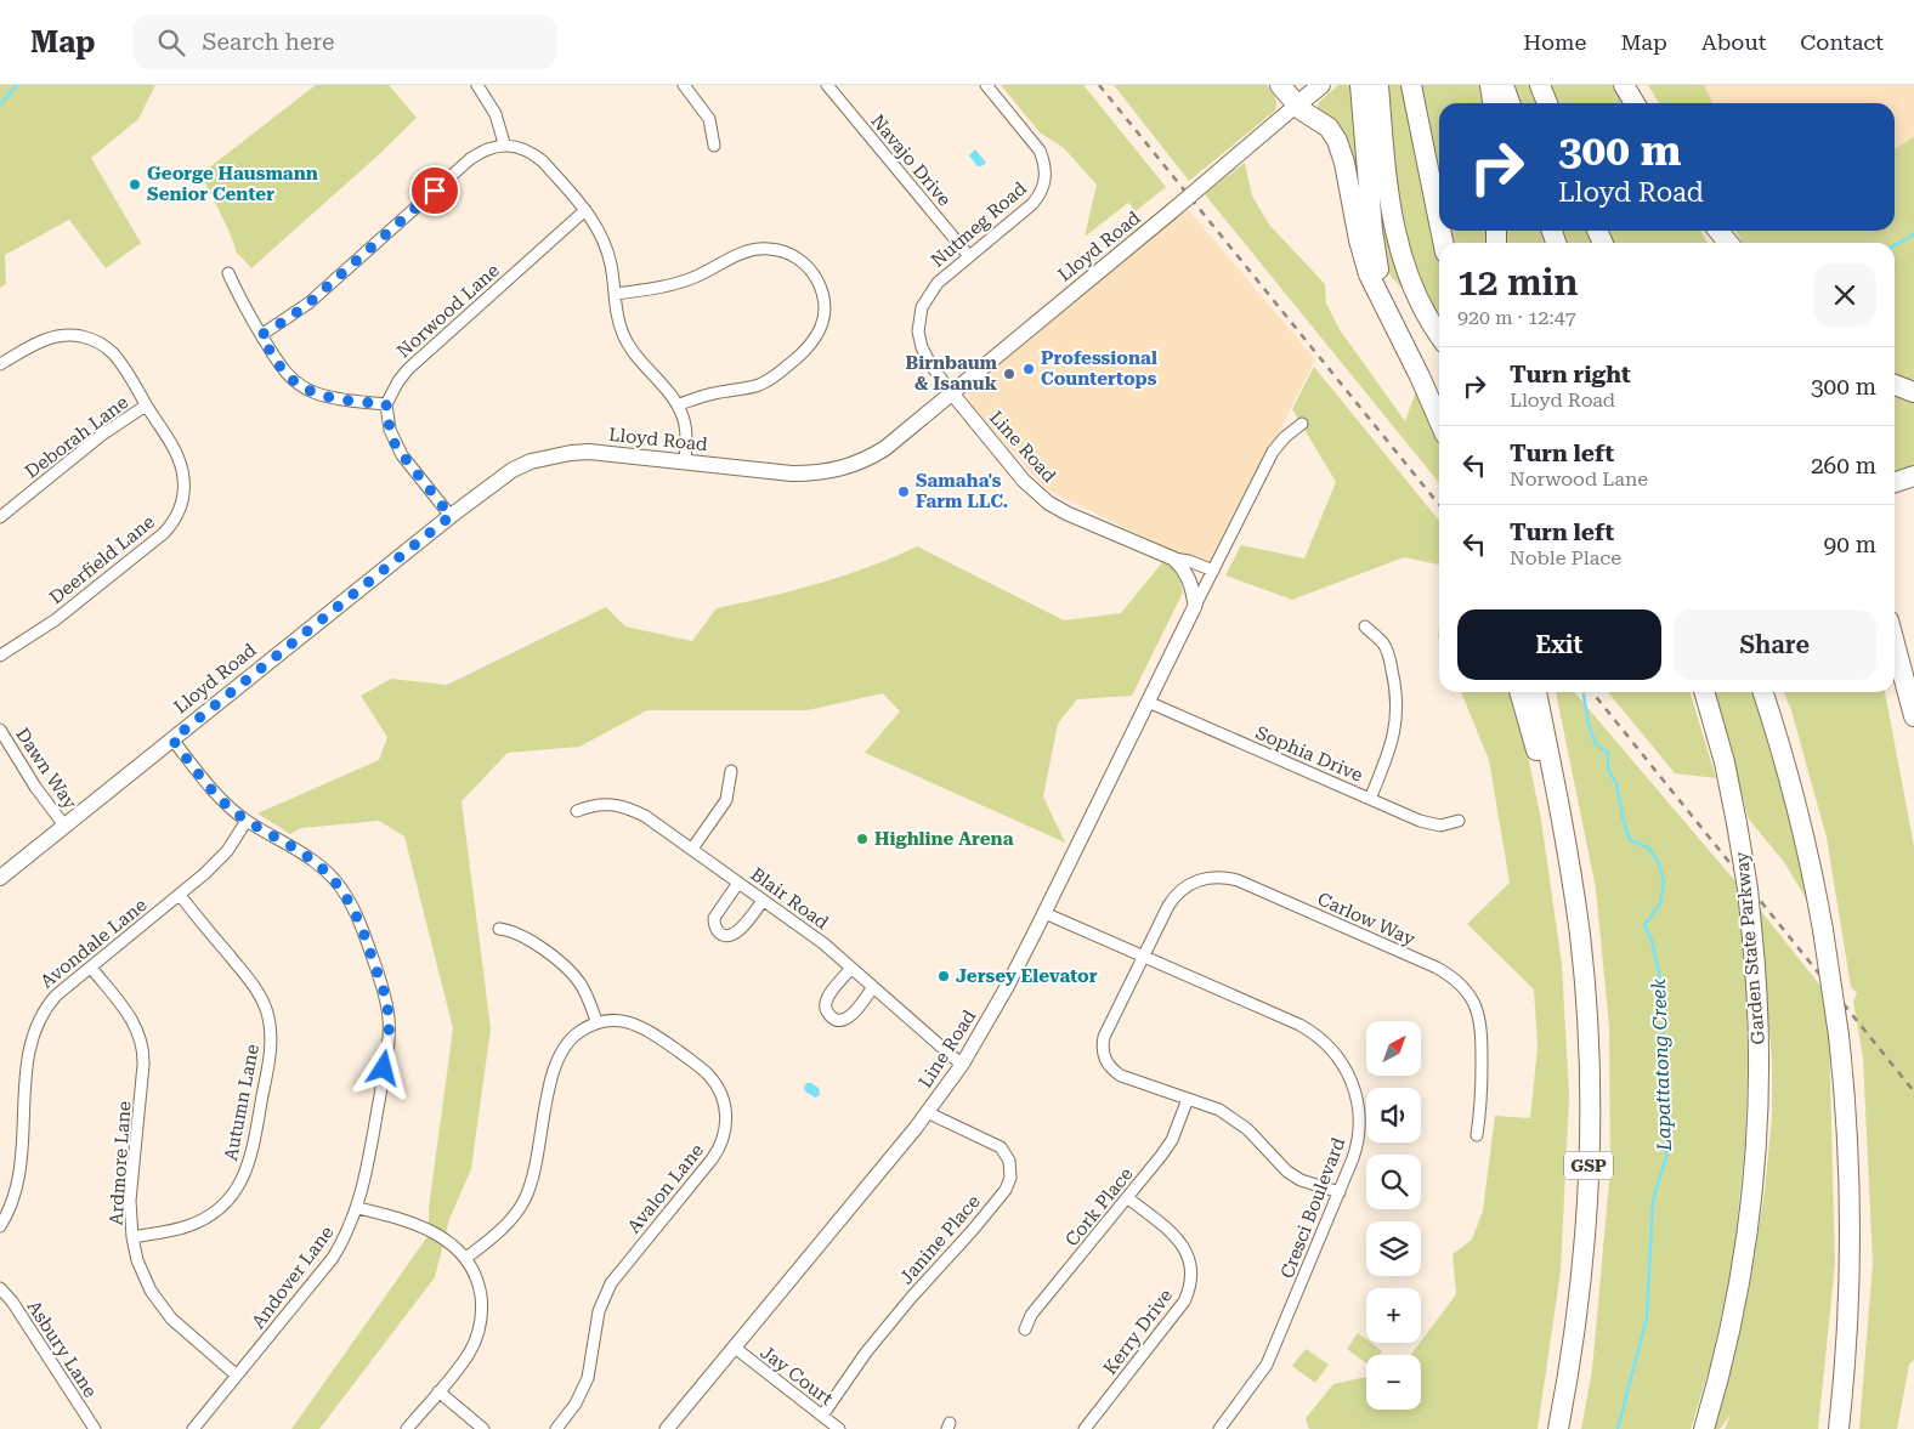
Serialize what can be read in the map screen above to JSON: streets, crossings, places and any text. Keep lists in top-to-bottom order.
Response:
{
  "streets": {
    "highway": ["Garden State Parkway", "GSP"],
    "main road": ["Lloyd Road"],
    "street": [
      "Navajo Drive",
      "Nutmeg Road",
      "Norwood Lane",
      "Deborah Lane",
      "Line Road",
      "Deerfield Lane",
      "Sophia Drive",
      "Dawn Way",
      "Blair Road",
      "Carlow Way",
      "Avondale Lane",
      "Autumn Lane",
      "Ardmore Lane",
      "Avalon Lane",
      "Cork Place",
      "Cresci Boulevard",
      "Janine Place",
      "Andover Lane",
      "Kerry Drive",
      "Asbury Lane",
      "Jay Court"
    ]
  },
  "crossings": [
    ["Navajo Drive", "Nutmeg Road"],
    ["Nutmeg Road", "Lloyd Road"],
    ["Nutmeg Road", "Line Road"],
    ["Lloyd Road", "Line Road"],
    ["Lloyd Road", "Dawn Way"],
    ["Lloyd Road", "Andover Lane"],
    ["Deborah Lane", "Deerfield Lane"],
    ["Line Road", "Sophia Drive"],
    ["Line Road", "Blair Road"],
    ["Line Road", "Cresci Boulevard"],
    ["Line Road", "Janine Place"],
    ["Line Road", "Jay Court"],
    ["Carlow Way", "Cork Place"],
    ["Carlow Way", "Cresci Boulevard"],
    ["Avondale Lane", "Autumn Lane"],
    ["Avondale Lane", "Ardmore Lane"],
    ["Avondale Lane", "Andover Lane"],
    ["Autumn Lane", "Ardmore Lane"],
    ["Ardmore Lane", "Andover Lane"],
    ["Cork Place", "Kerry Drive"],
    ["Janine Place", "Jay Court"]
  ],
  "water": ["Lapattatong Creek"],
  "places": [
    "George Hausmann Senior Center",
    "Professional Countertops",
    "Birnbaum & Isanuk",
    "Samaha's Farm LLC.",
    "Highline Arena",
    "Jersey Elevator"
  ],
  "north": "top right",
  "page": {
    "header": "Map",
    "search": "Search here",
    "nav": [
      "Home",
      "Map",
      "About",
      "Contact"
    ],
    "turn": ["300 m", "Lloyd Road"],
    "heading": ["12 min", "920 m · 12:47"],
    "list": [
      {
        "name": "Turn right",
        "note": "Lloyd Road",
        "value": "300 m"
      },
      {
        "name": "Turn left",
        "note": "Norwood Lane",
        "value": "260 m"
      },
      {
        "name": "Turn left",
        "note": "Noble Place",
        "value": "90 m"
      }
    ],
    "buttons": ["Exit", "Share"],
    "map_buttons": ["+", "−"]
  }
}
